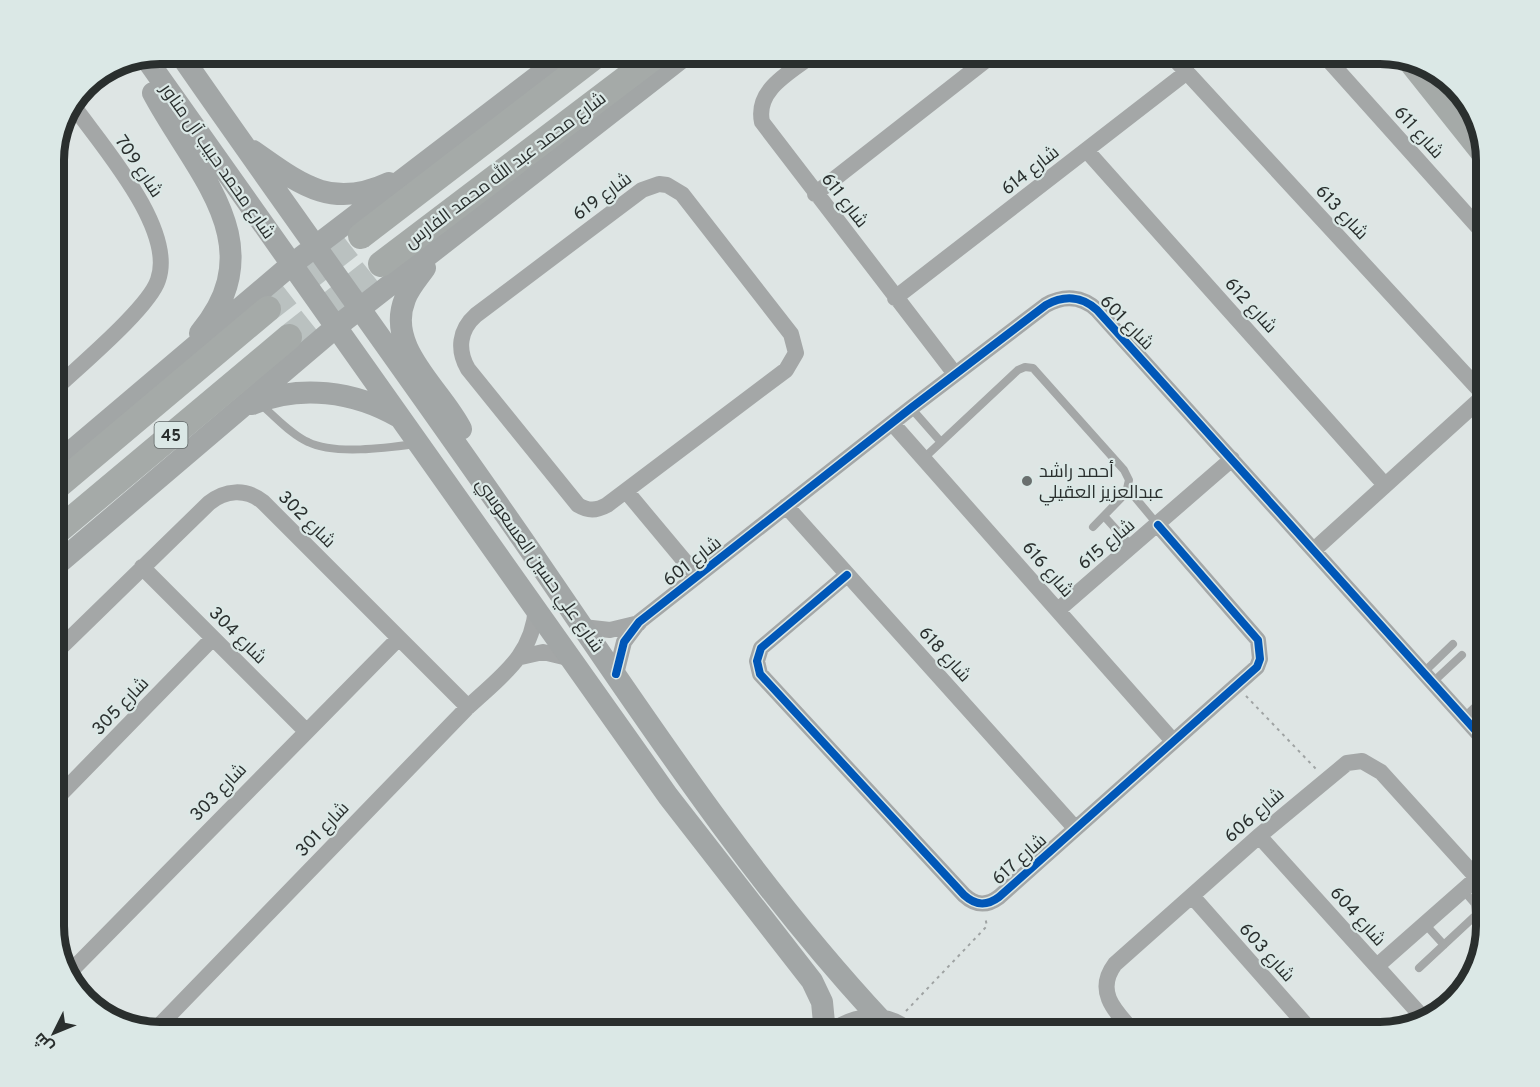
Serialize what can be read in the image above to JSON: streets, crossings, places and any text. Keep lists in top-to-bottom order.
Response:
{
  "streets": {
    "main road": ["شارع محمد عبد الله محمد الفارس", "45"],
    "street": [
      "شارع 611",
      "شارع محمد حبيب آل مناور",
      "شارع 709",
      "شارع 614",
      "شارع 619",
      "شارع 613",
      "شارع 612",
      "شارع 601",
      "شارع 302",
      "شارع 615",
      "شارع علي حسين العسعوسي",
      "شارع 616",
      "شارع 304",
      "شارع 618",
      "شارع 305",
      "شارع 303",
      "شارع 606",
      "شارع 301",
      "شارع 617",
      "شارع 604",
      "شارع 603"
    ]
  },
  "crossings": [
    ["شارع 611", "شارع 614"],
    ["شارع 611", "شارع 601"],
    ["شارع محمد حبيب آل مناور", "شارع علي حسين العسعوسي"],
    ["شارع 614", "شارع 613"],
    ["شارع 614", "شارع 612"],
    ["شارع 601", "شارع 615"],
    ["شارع 601", "شارع علي حسين العسعوسي"],
    ["شارع 601", "شارع 616"],
    ["شارع 601", "شارع 618"],
    ["شارع 302", "شارع 304"],
    ["شارع 302", "شارع 303"],
    ["شارع 302", "شارع 301"],
    ["شارع 615", "شارع 616"],
    ["شارع 615", "شارع 617"],
    ["شارع علي حسين العسعوسي", "شارع 301"],
    ["شارع 616", "شارع 617"],
    ["شارع 304", "شارع 305"],
    ["شارع 304", "شارع 303"],
    ["شارع 618", "شارع 617"],
    ["شارع 606", "شارع 604"],
    ["شارع 606", "شارع 603"]
  ],
  "places": ["أحمد راشد عبدالعزيز العقيلي"],
  "north": "bottom left"
}
